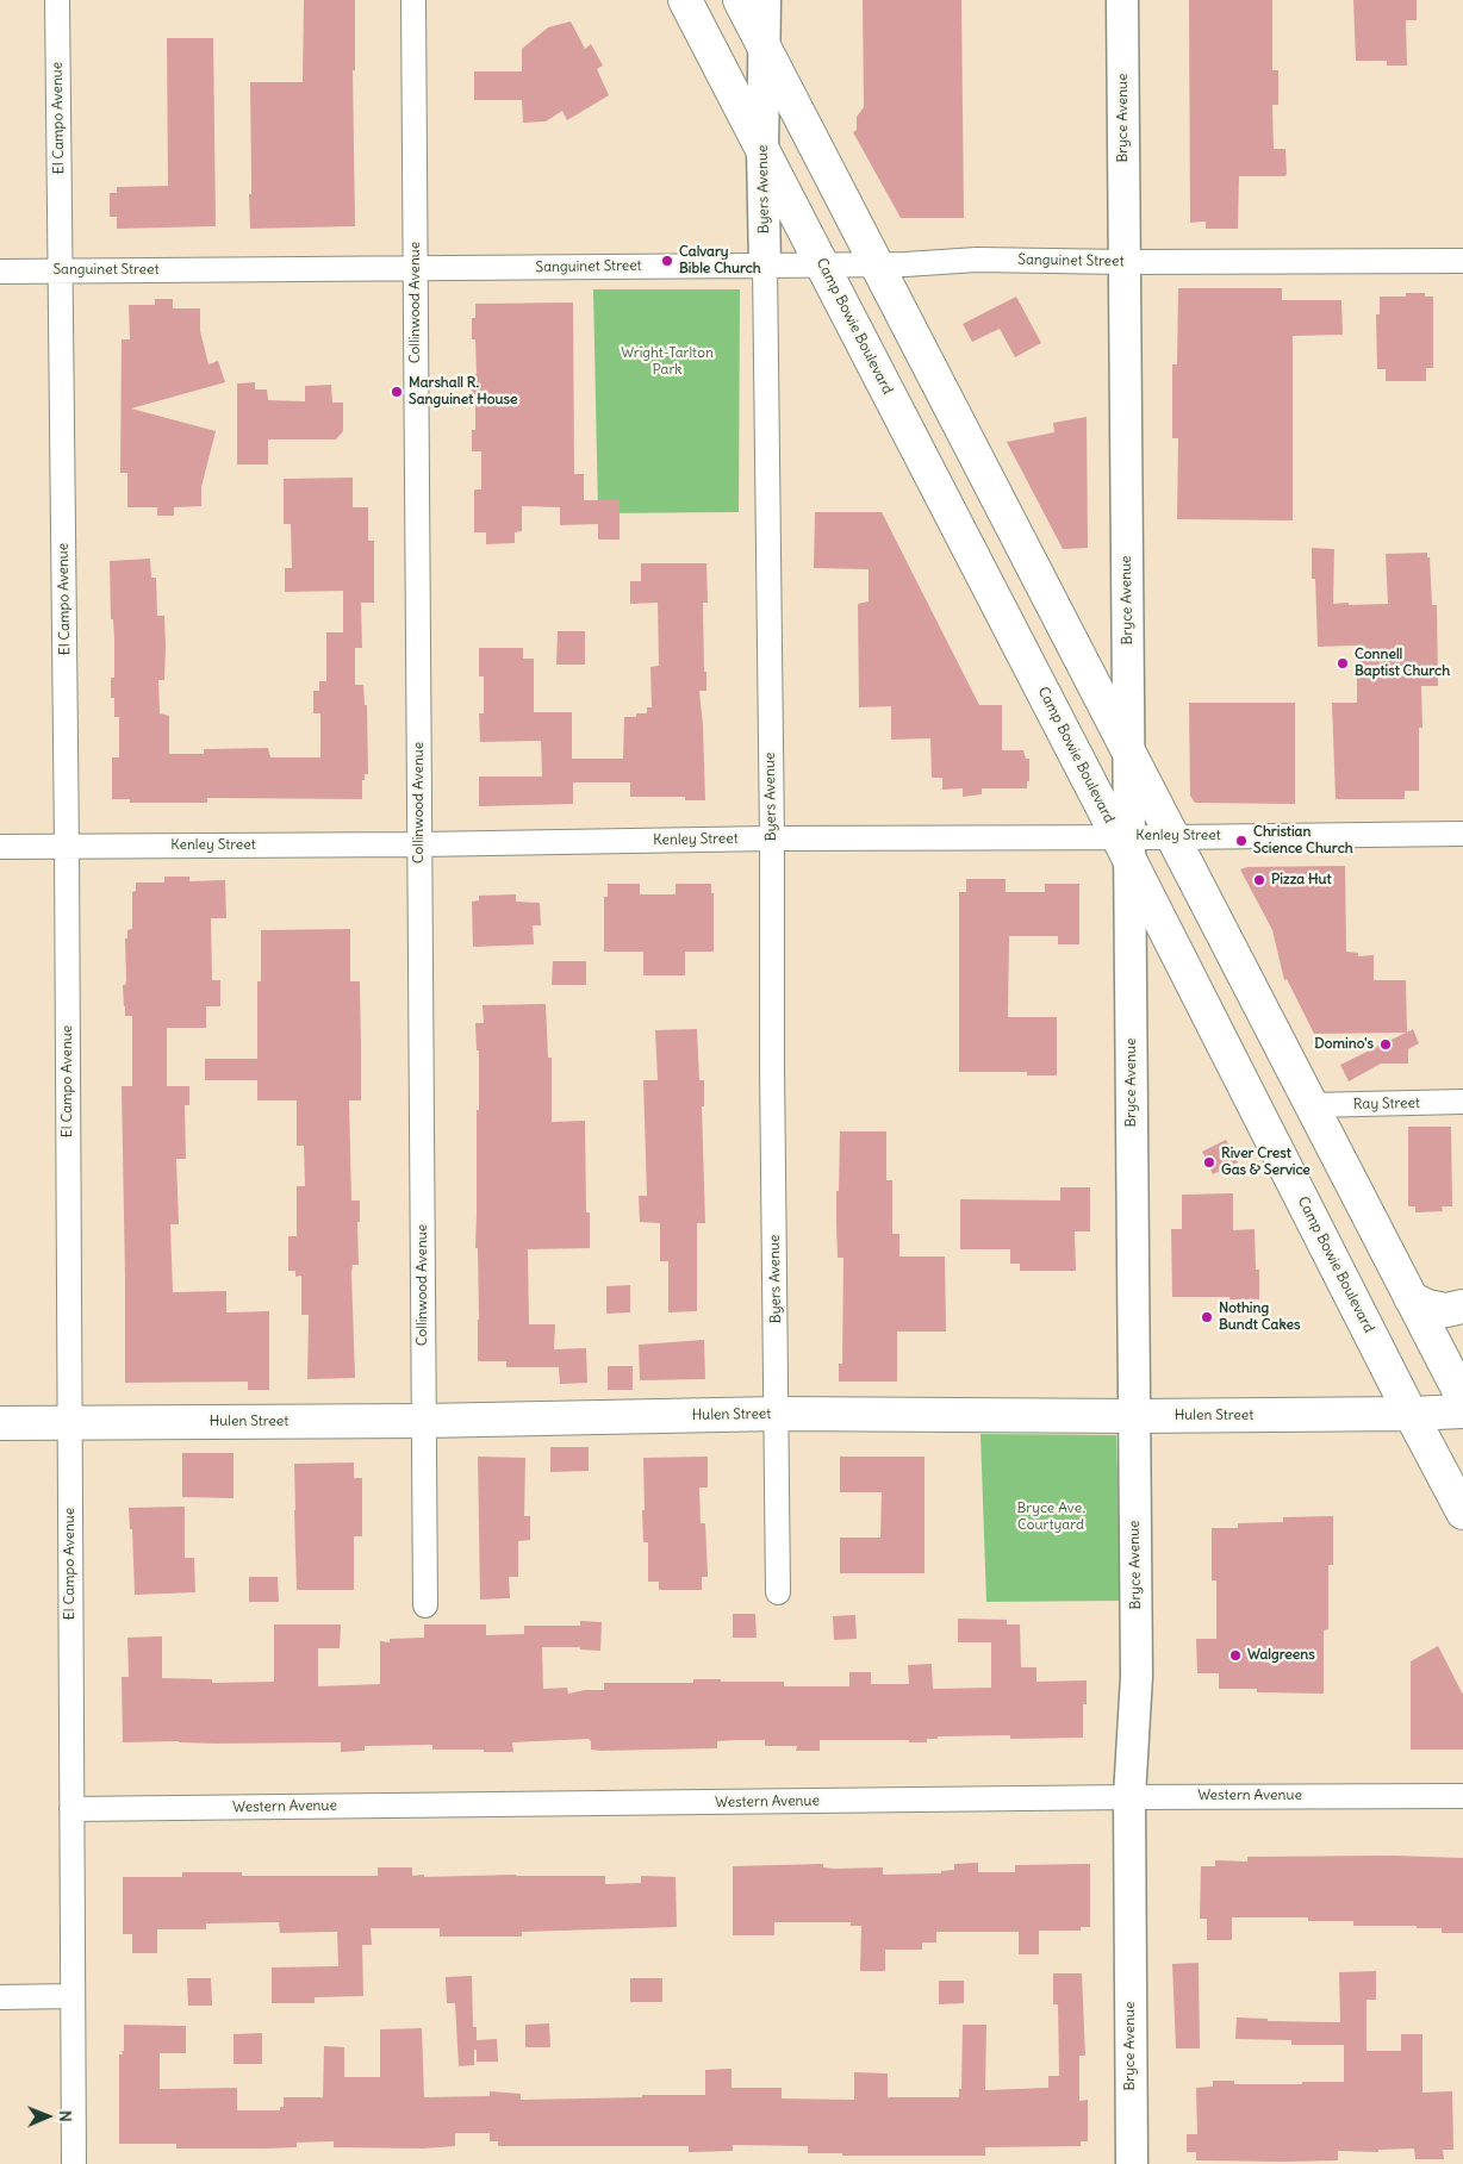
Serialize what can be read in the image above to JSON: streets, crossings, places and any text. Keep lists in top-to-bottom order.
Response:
{
  "streets": {
    "main road": ["Camp Bowie Boulevard", "Hulen Street"],
    "street": [
      "El Campo Avenue",
      "Bryce Avenue",
      "Byers Avenue",
      "Sanguinet Street",
      "Collinwood Avenue",
      "Kenley Street",
      "Ray Street",
      "Western Avenue"
    ]
  },
  "crossings": [
    ["El Campo Avenue", "Sanguinet Street"],
    ["El Campo Avenue", "Kenley Street"],
    ["El Campo Avenue", "Hulen Street"],
    ["El Campo Avenue", "Western Avenue"],
    ["Bryce Avenue", "Sanguinet Street"],
    ["Bryce Avenue", "Camp Bowie Boulevard"],
    ["Bryce Avenue", "Kenley Street"],
    ["Bryce Avenue", "Hulen Street"],
    ["Bryce Avenue", "Western Avenue"],
    ["Byers Avenue", "Sanguinet Street"],
    ["Byers Avenue", "Camp Bowie Boulevard"],
    ["Byers Avenue", "Kenley Street"],
    ["Byers Avenue", "Hulen Street"],
    ["Sanguinet Street", "Collinwood Avenue"],
    ["Sanguinet Street", "Camp Bowie Boulevard"],
    ["Collinwood Avenue", "Kenley Street"],
    ["Collinwood Avenue", "Hulen Street"],
    ["Camp Bowie Boulevard", "Kenley Street"],
    ["Camp Bowie Boulevard", "Hulen Street"]
  ],
  "parks": ["Wright-Tarlton Park", "Bryce Ave. Courtyard"],
  "places": [
    "Calvary Bible Church",
    "Marshall R. Sanguinet House",
    "Connell Baptist Church",
    "Christian Science Church",
    "Pizza Hut",
    "Domino's",
    "River Crest Gas & Service",
    "Nothing Bundt Cakes",
    "Walgreens"
  ],
  "north": "right"
}
